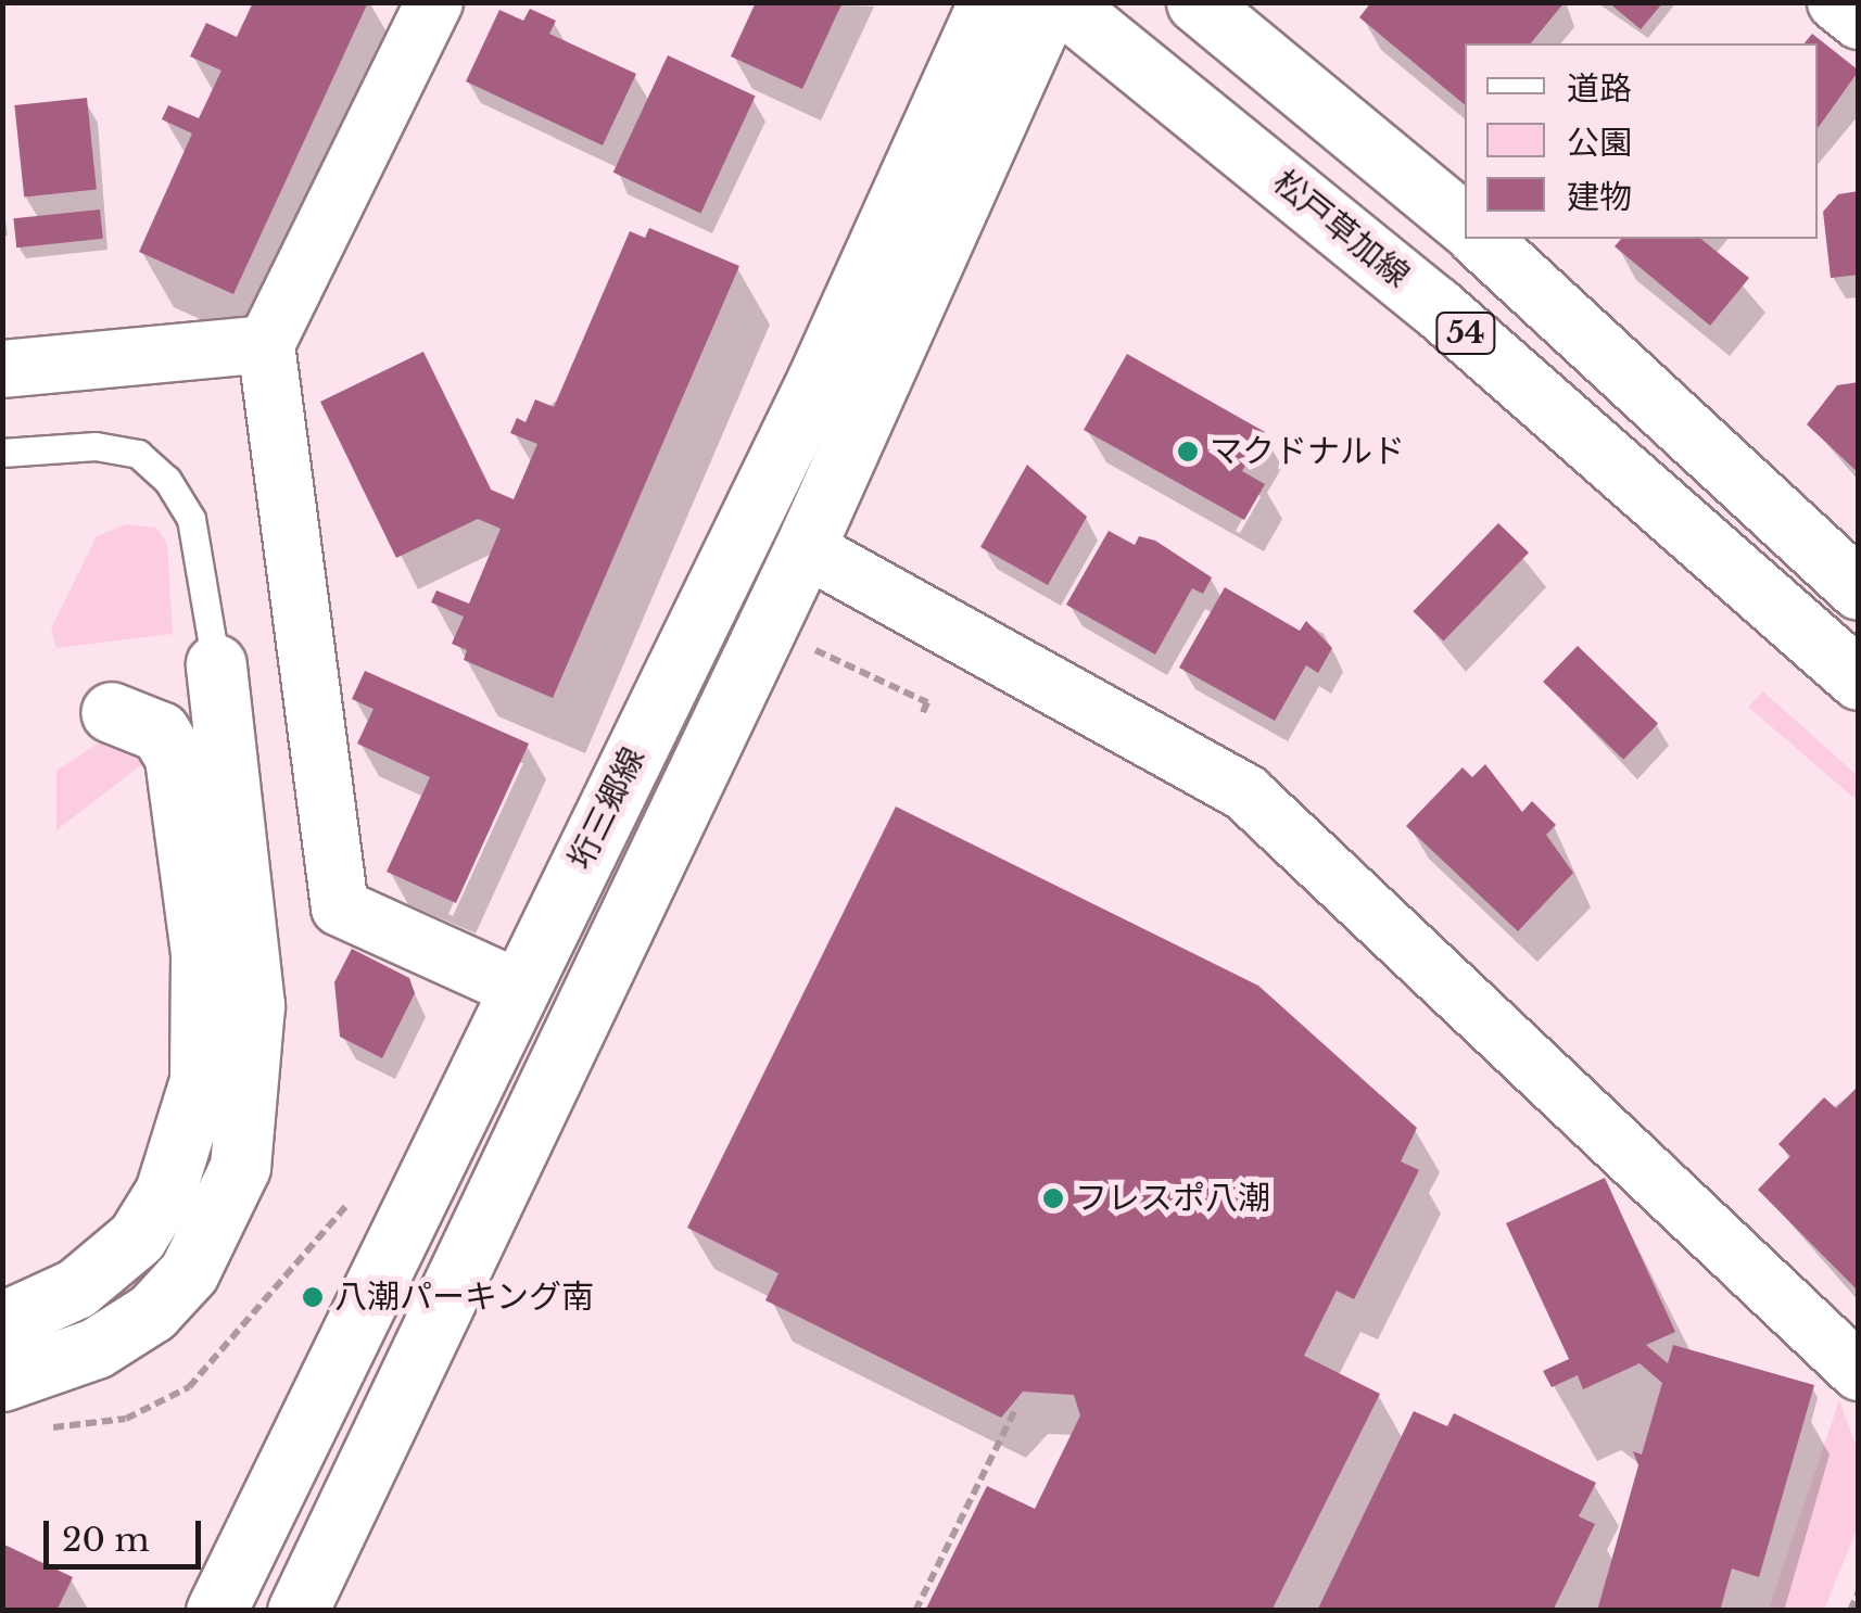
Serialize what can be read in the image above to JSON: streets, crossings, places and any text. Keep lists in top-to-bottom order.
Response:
{
  "streets": {
    "main road": ["松戸草加線", "54", "垳三郷線"]
  },
  "places": ["マクドナルド", "フレスポ八潮", "八潮パーキング南"],
  "legend": ["道路", "公園", "建物"],
  "scale_bar": "20 m"
}
